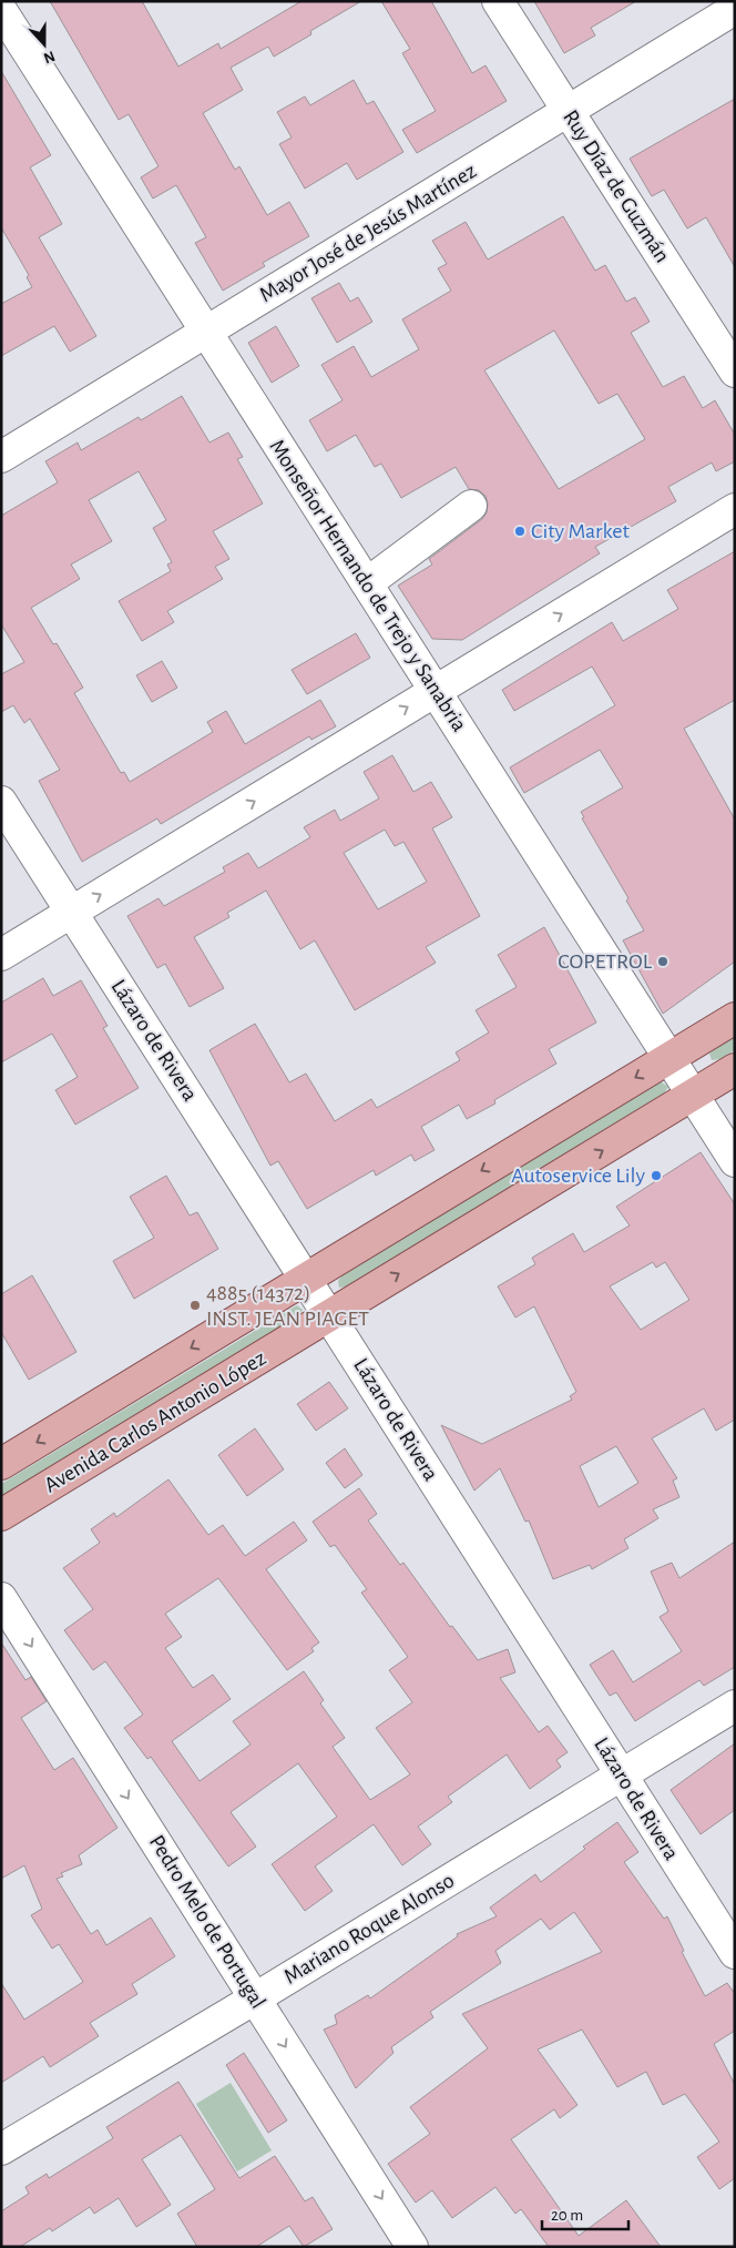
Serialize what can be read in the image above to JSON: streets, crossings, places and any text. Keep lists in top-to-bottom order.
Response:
{
  "streets": {
    "main road": ["Avenida Carlos Antonio López"],
    "street": [
      "Ruy Díaz de Guzmán",
      "Mayor José de Jesús Martínez",
      "Monseñor Hernando de Trejo y Sanabria",
      "Lázaro de Rivera",
      "Pedro Melo de Portugal",
      "Mariano Roque Alonso"
    ]
  },
  "crossings": [
    ["Ruy Díaz de Guzmán", "Mayor José de Jesús Martínez"],
    ["Mayor José de Jesús Martínez", "Monseñor Hernando de Trejo y Sanabria"],
    ["Monseñor Hernando de Trejo y Sanabria", "Avenida Carlos Antonio López"],
    ["Lázaro de Rivera", "Avenida Carlos Antonio López"],
    ["Lázaro de Rivera", "Mariano Roque Alonso"],
    ["Pedro Melo de Portugal", "Mariano Roque Alonso"]
  ],
  "one_way": ["Pedro Melo de Portugal"],
  "places": [
    "City Market",
    "COPETROL",
    "Autoservice Lily",
    "4885 (14372) INST. JEAN PIAGET"
  ],
  "scale_bar": "20 m",
  "north": "bottom"
}
